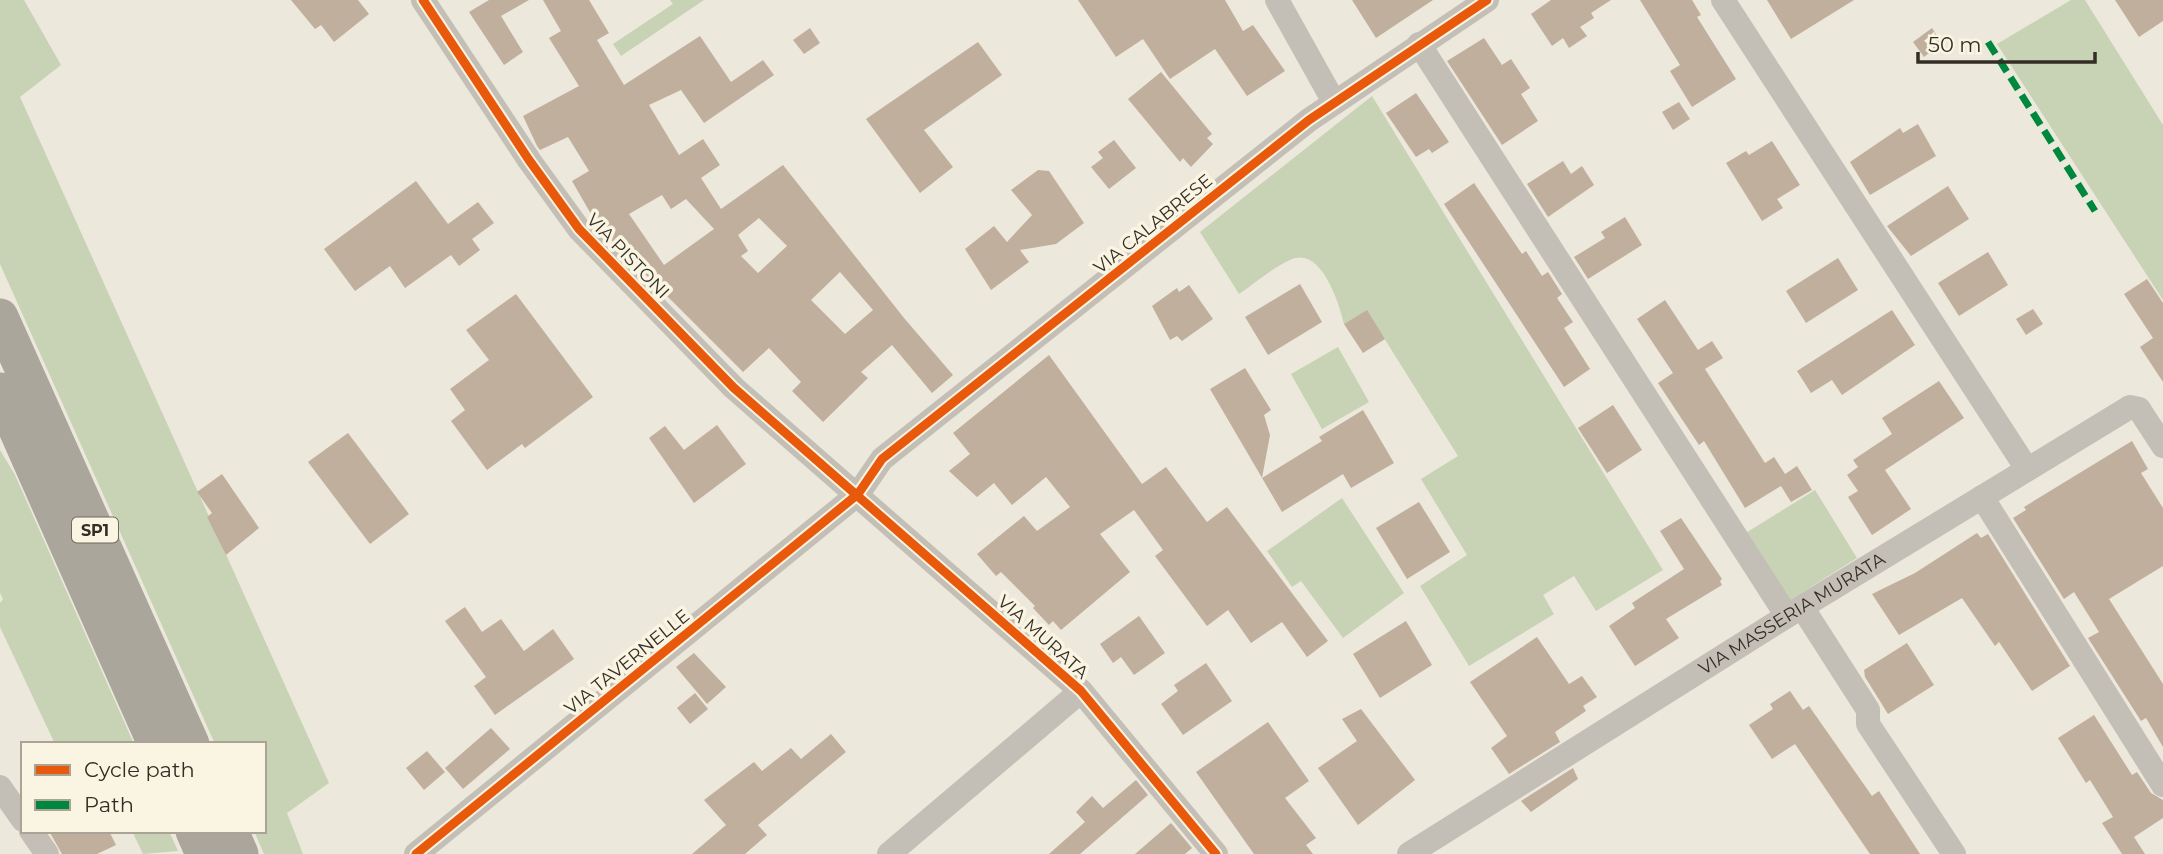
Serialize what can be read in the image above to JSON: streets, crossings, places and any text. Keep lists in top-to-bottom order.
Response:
{
  "streets": {
    "highway": ["SP1"],
    "street": [
      "VIA CALABRESE",
      "VIA PISTONI",
      "VIA MASSERIA MURATA",
      "VIA MURATA",
      "VIA TAVERNELLE"
    ]
  },
  "crossings": [
    ["VIA CALABRESE", "VIA PISTONI"],
    ["VIA CALABRESE", "VIA MURATA"],
    ["VIA CALABRESE", "VIA TAVERNELLE"],
    ["VIA PISTONI", "VIA MURATA"],
    ["VIA PISTONI", "VIA TAVERNELLE"],
    ["VIA MURATA", "VIA TAVERNELLE"]
  ],
  "legend": ["Cycle path", "Path"],
  "scale_bar": "50 m"
}
